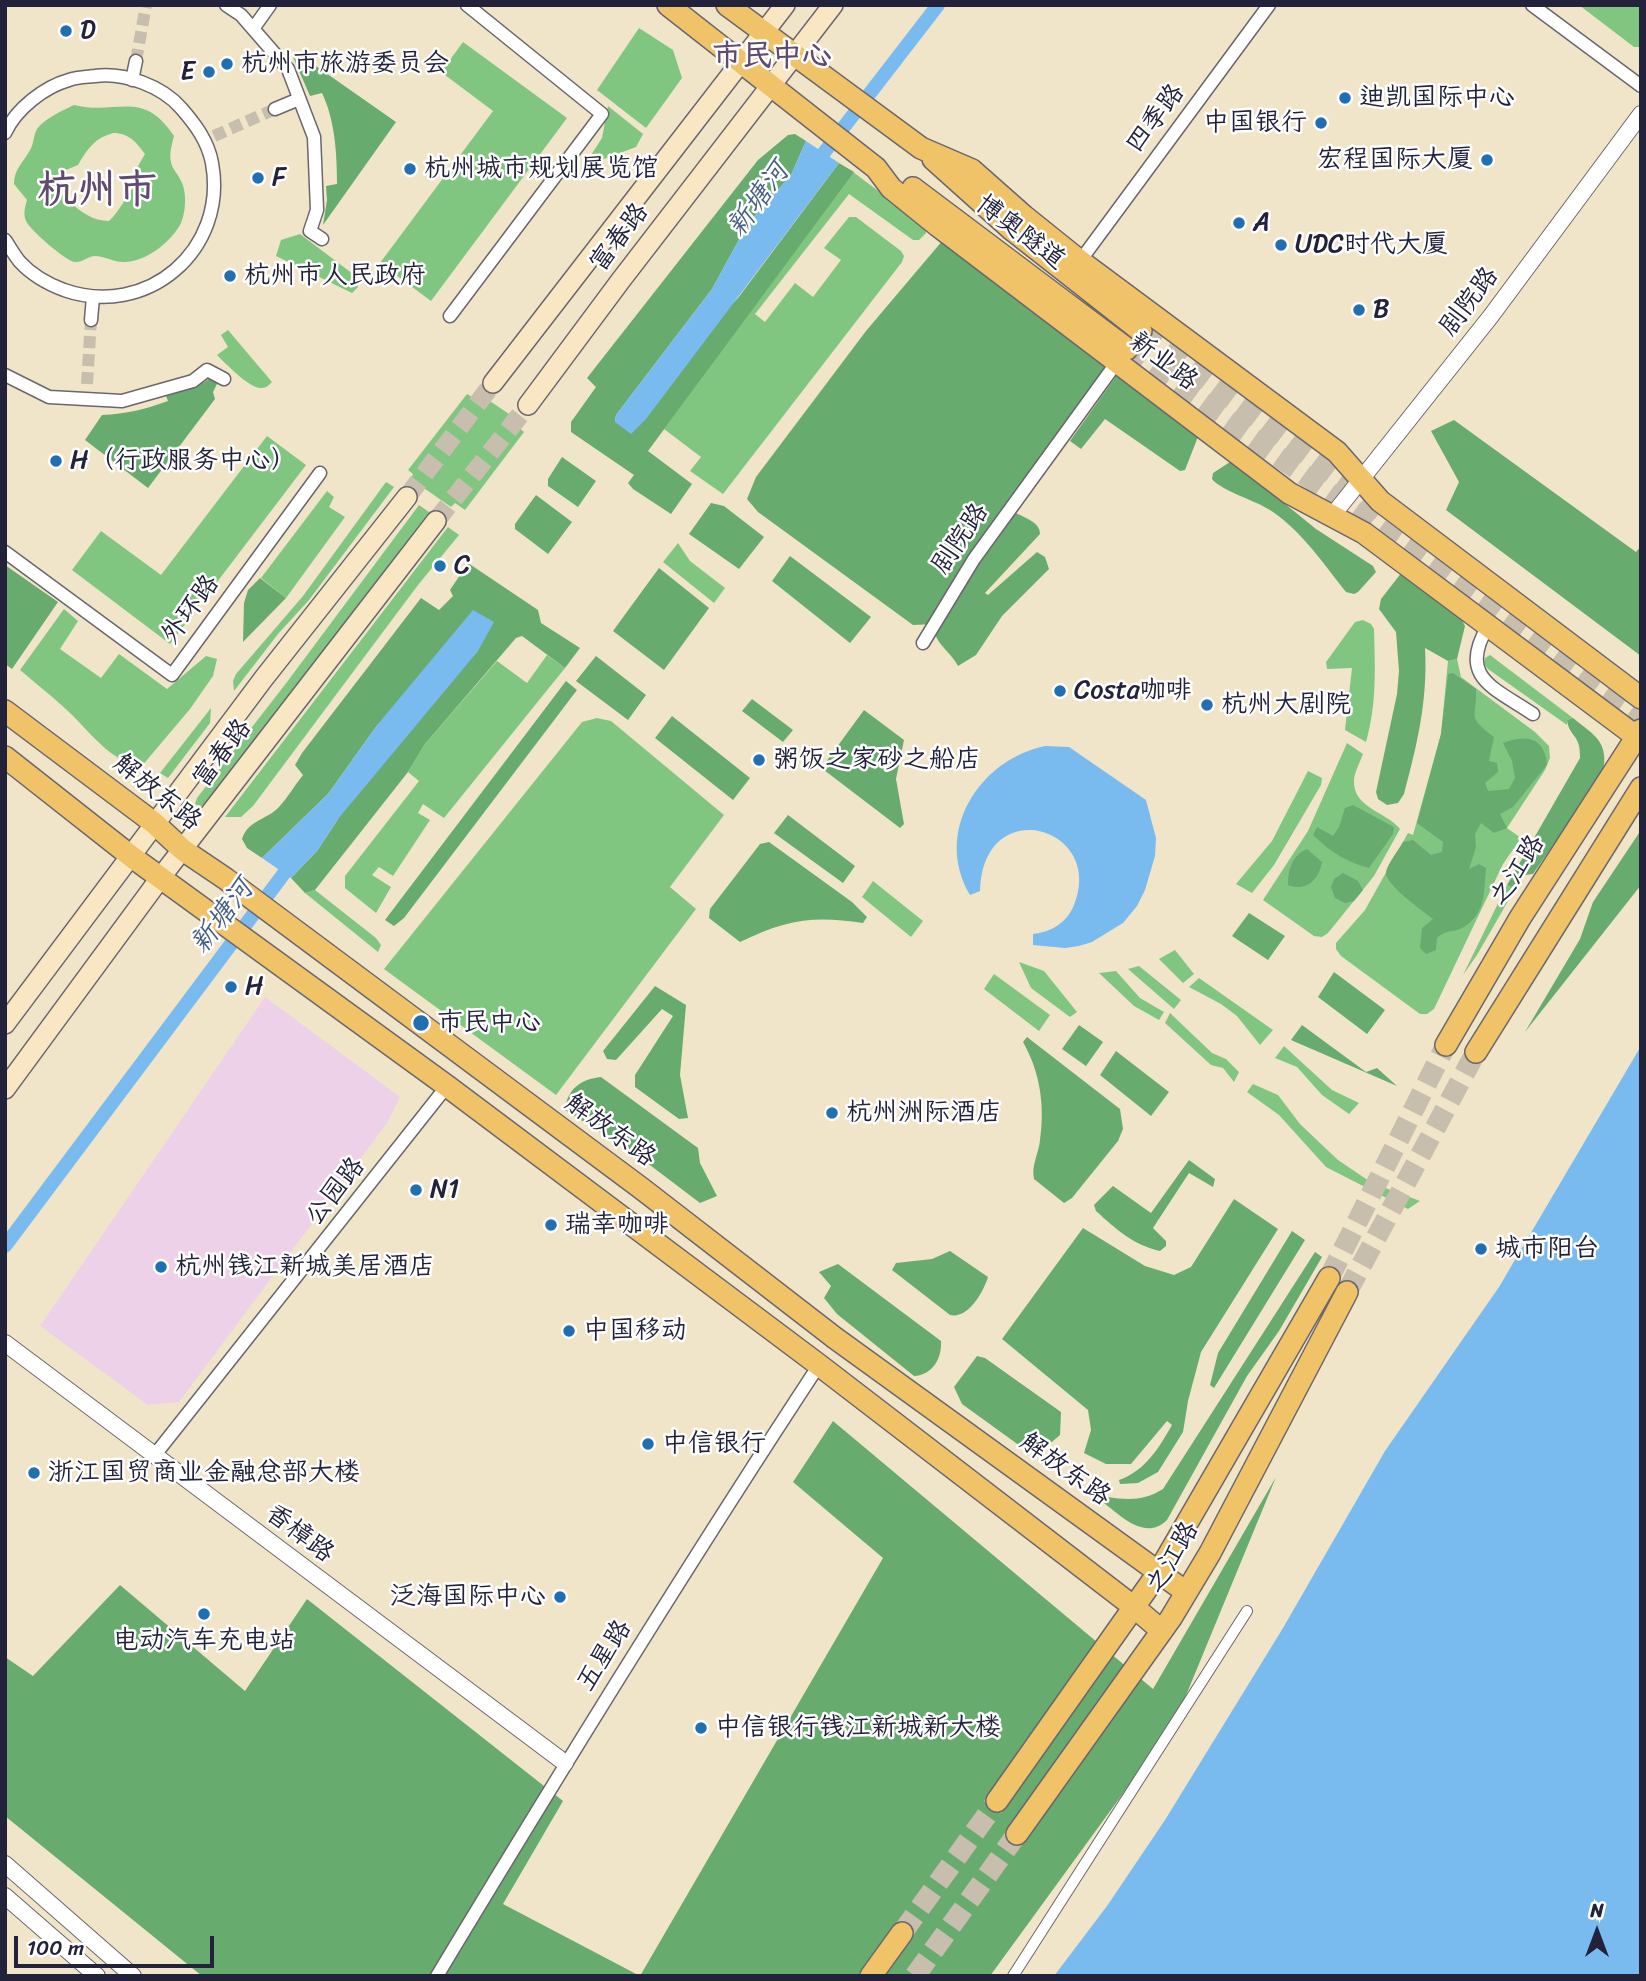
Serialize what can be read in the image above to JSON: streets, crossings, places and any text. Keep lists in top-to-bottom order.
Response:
{
  "streets": {
    "main road": [
      "博奥隧道",
      "富春路",
      "新业路",
      "解放东路",
      "之江路"
    ],
    "street": [
      "四季路",
      "剧院路",
      "外环路",
      "公园路",
      "香樟路",
      "五星路"
    ]
  },
  "crossings": [
    ["四季路", "新业路"],
    ["博奥隧道", "新业路"],
    ["富春路", "新业路"],
    ["富春路", "解放东路"],
    ["剧院路", "新业路"],
    ["新业路", "之江路"],
    ["解放东路", "之江路"],
    ["公园路", "香樟路"],
    ["香樟路", "五星路"]
  ],
  "districts": ["市民中心", "杭州市"],
  "water": ["新塘河"],
  "places": [
    "D",
    "杭州市旅游委员会",
    "E",
    "迪凯国际中心",
    "中国银行",
    "宏程国际大厦",
    "杭州城市规划展览馆",
    "F",
    "A",
    "UDC时代大厦",
    "杭州市人民政府",
    "B",
    "H（行政服务中心）",
    "C",
    "Costa咖啡",
    "杭州大剧院",
    "粥饭之家砂之船店",
    "H",
    "市民中心",
    "杭州洲际酒店",
    "N1",
    "瑞幸咖啡",
    "城市阳台",
    "杭州钱江新城美居酒店",
    "中国移动",
    "中信银行",
    "浙江国贸商业金融总部大楼",
    "泛海国际中心",
    "电动汽车充电站",
    "中信银行钱江新城新大楼"
  ],
  "scale_bar": "100 m",
  "north": "top"
}
